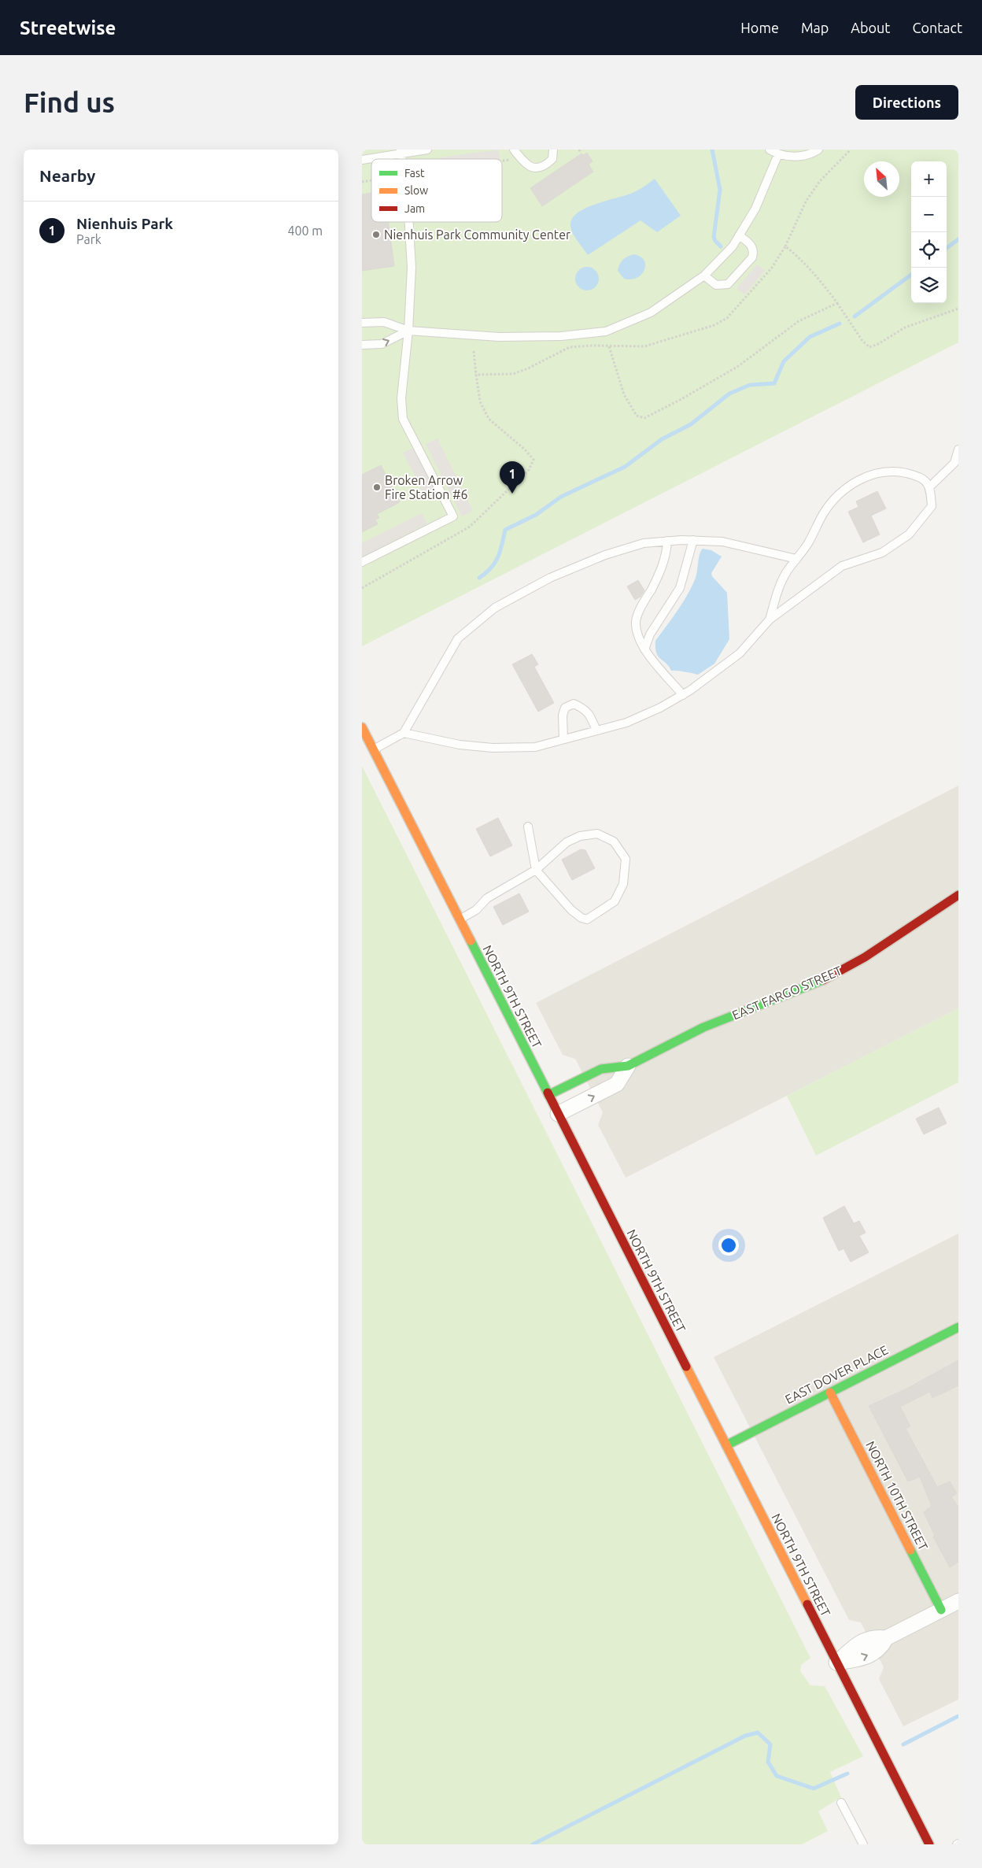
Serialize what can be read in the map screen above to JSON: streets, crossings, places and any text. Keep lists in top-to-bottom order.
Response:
{
  "streets": {
    "main road": [
      "EAST FARGO STREET",
      "NORTH 9TH STREET",
      "EAST DOVER PLACE",
      "NORTH 10TH STREET"
    ]
  },
  "crossings": [
    ["EAST FARGO STREET", "NORTH 9TH STREET"],
    ["NORTH 9TH STREET", "EAST DOVER PLACE"],
    ["EAST DOVER PLACE", "NORTH 10TH STREET"]
  ],
  "places": ["Nienhuis Park Community Center", "Broken Arrow Fire Station #6"],
  "legend": ["Fast", "Slow", "Jam"],
  "north": "top left",
  "page": {
    "header": "Streetwise",
    "nav": [
      "Home",
      "Map",
      "About",
      "Contact"
    ],
    "buttons": "Directions",
    "title": "Find us",
    "heading": "Nearby",
    "map_buttons": ["+", "−"],
    "list": [
      {
        "mark": "1",
        "name": "Nienhuis Park",
        "note": "Park",
        "value": "400 m"
      }
    ],
    "pins": "1"
  }
}
